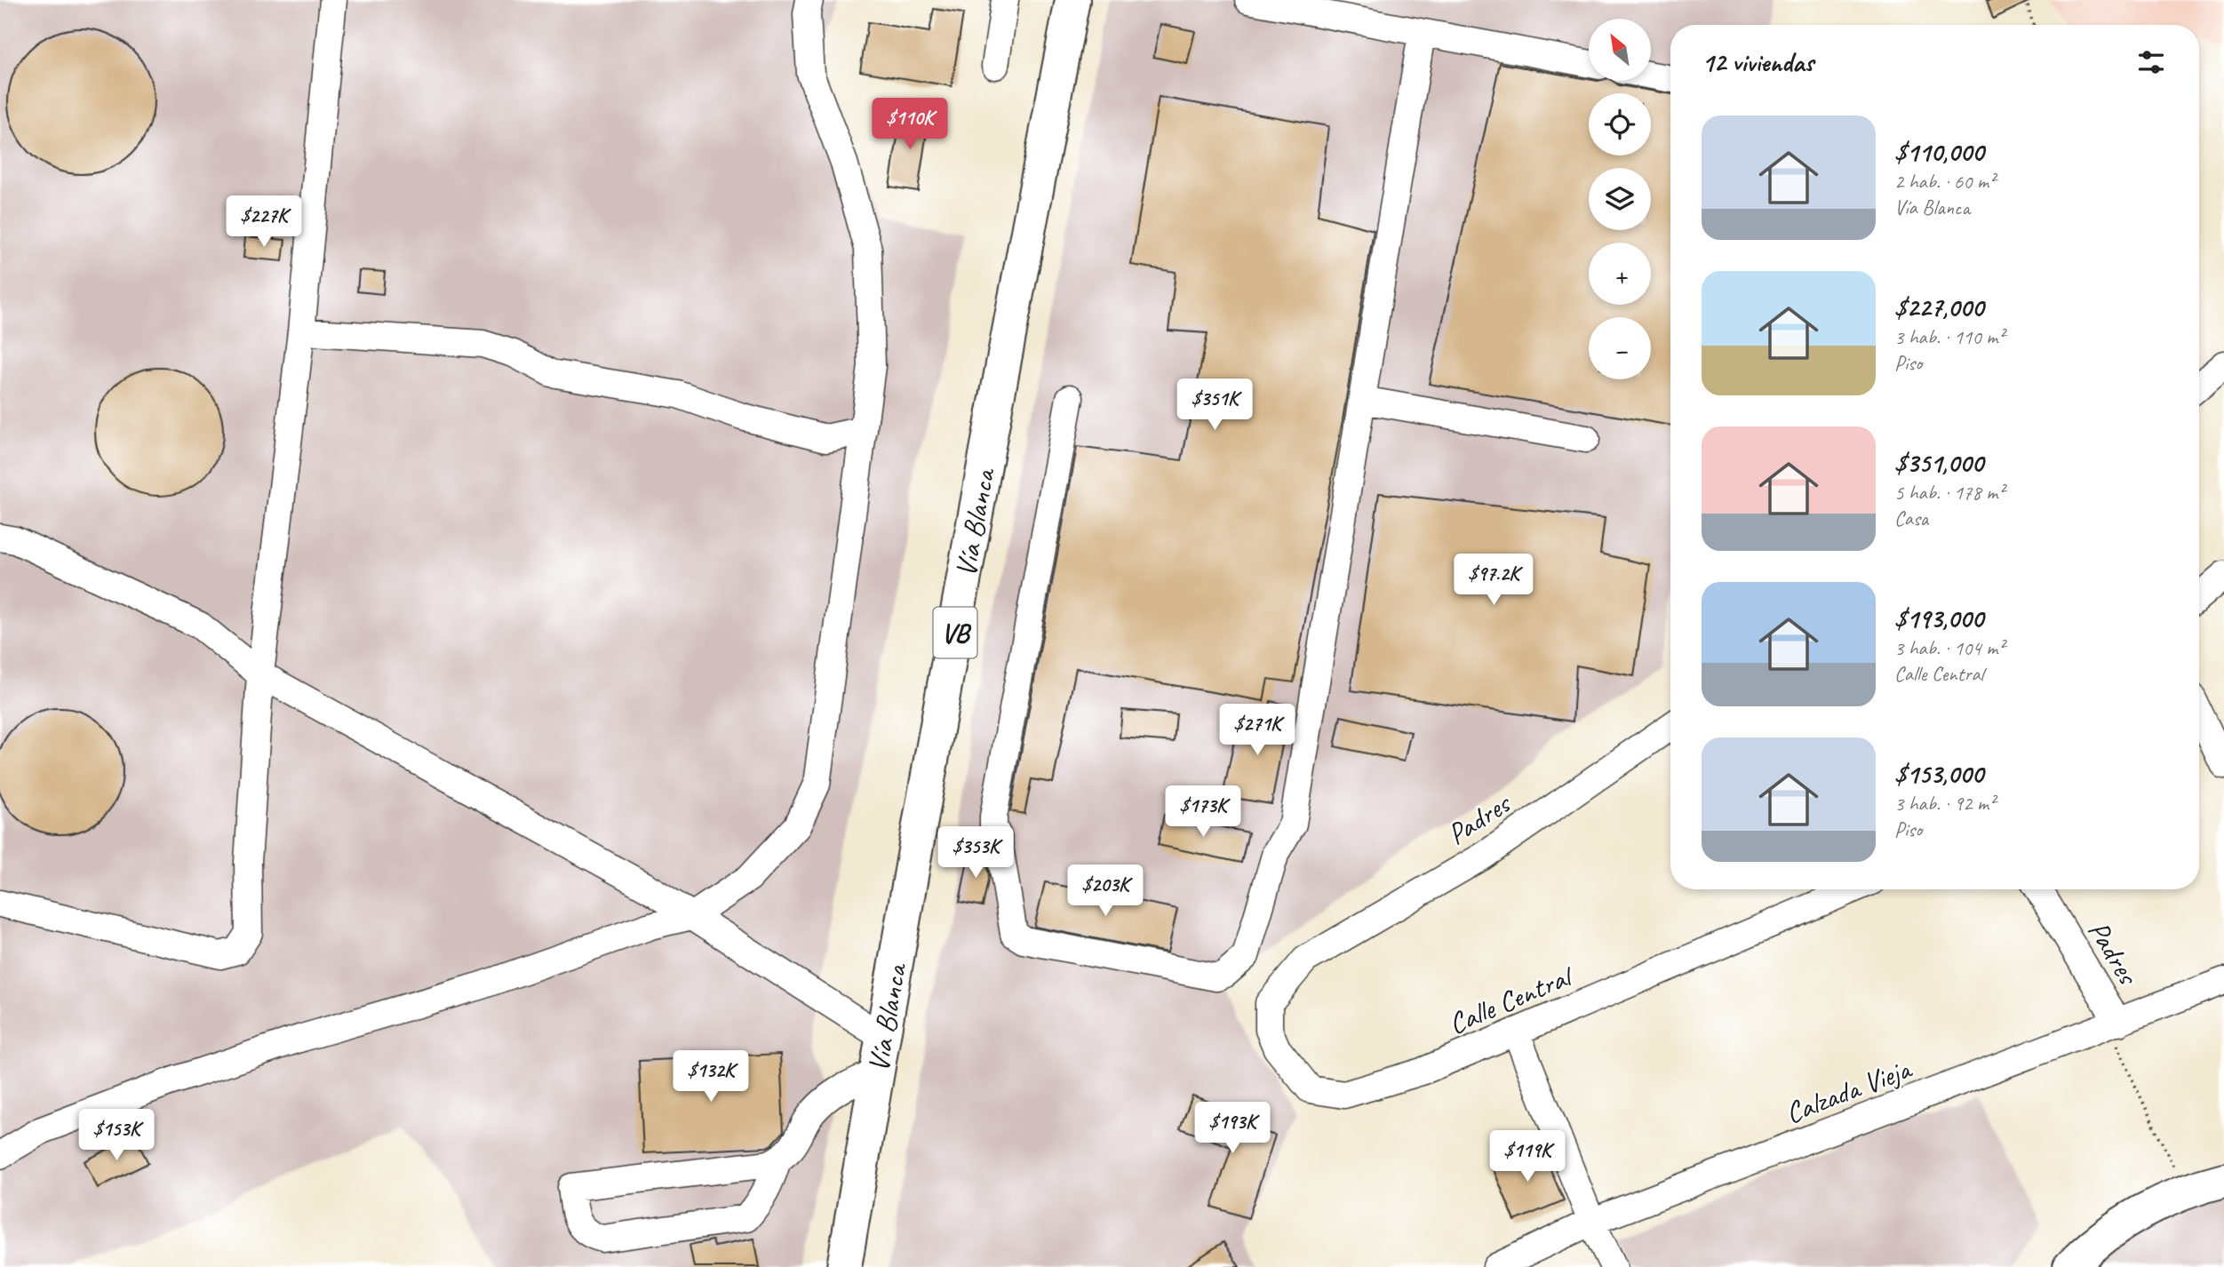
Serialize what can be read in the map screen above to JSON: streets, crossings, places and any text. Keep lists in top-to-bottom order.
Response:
{
  "streets": {
    "main road": ["Vía Blanca", "VB"],
    "street": ["Padres", "Calle Central", "Calzada Vieja"]
  },
  "crossings": [
    ["Padres", "Calle Central"],
    ["Padres", "Calzada Vieja"]
  ],
  "north": "top left",
  "page": {
    "map_buttons": ["+", "−"],
    "heading": "12 viviendas",
    "price": [
      "$110K",
      "$227K",
      "$351K",
      "$97.2K",
      "$271K",
      "$173K",
      "$353K",
      "$203K",
      "$132K",
      "$193K",
      "$153K",
      "$119K"
    ],
    "list": [
      {
        "name": "$110,000",
        "note": "2 hab. · 60 m² · Vía Blanca"
      },
      {
        "name": "$227,000",
        "note": "3 hab. · 110 m² · Piso"
      },
      {
        "name": "$351,000",
        "note": "5 hab. · 178 m² · Casa"
      },
      {
        "name": "$193,000",
        "note": "3 hab. · 104 m² · Calle Central"
      },
      {
        "name": "$153,000",
        "note": "3 hab. · 92 m² · Piso"
      }
    ]
  }
}
